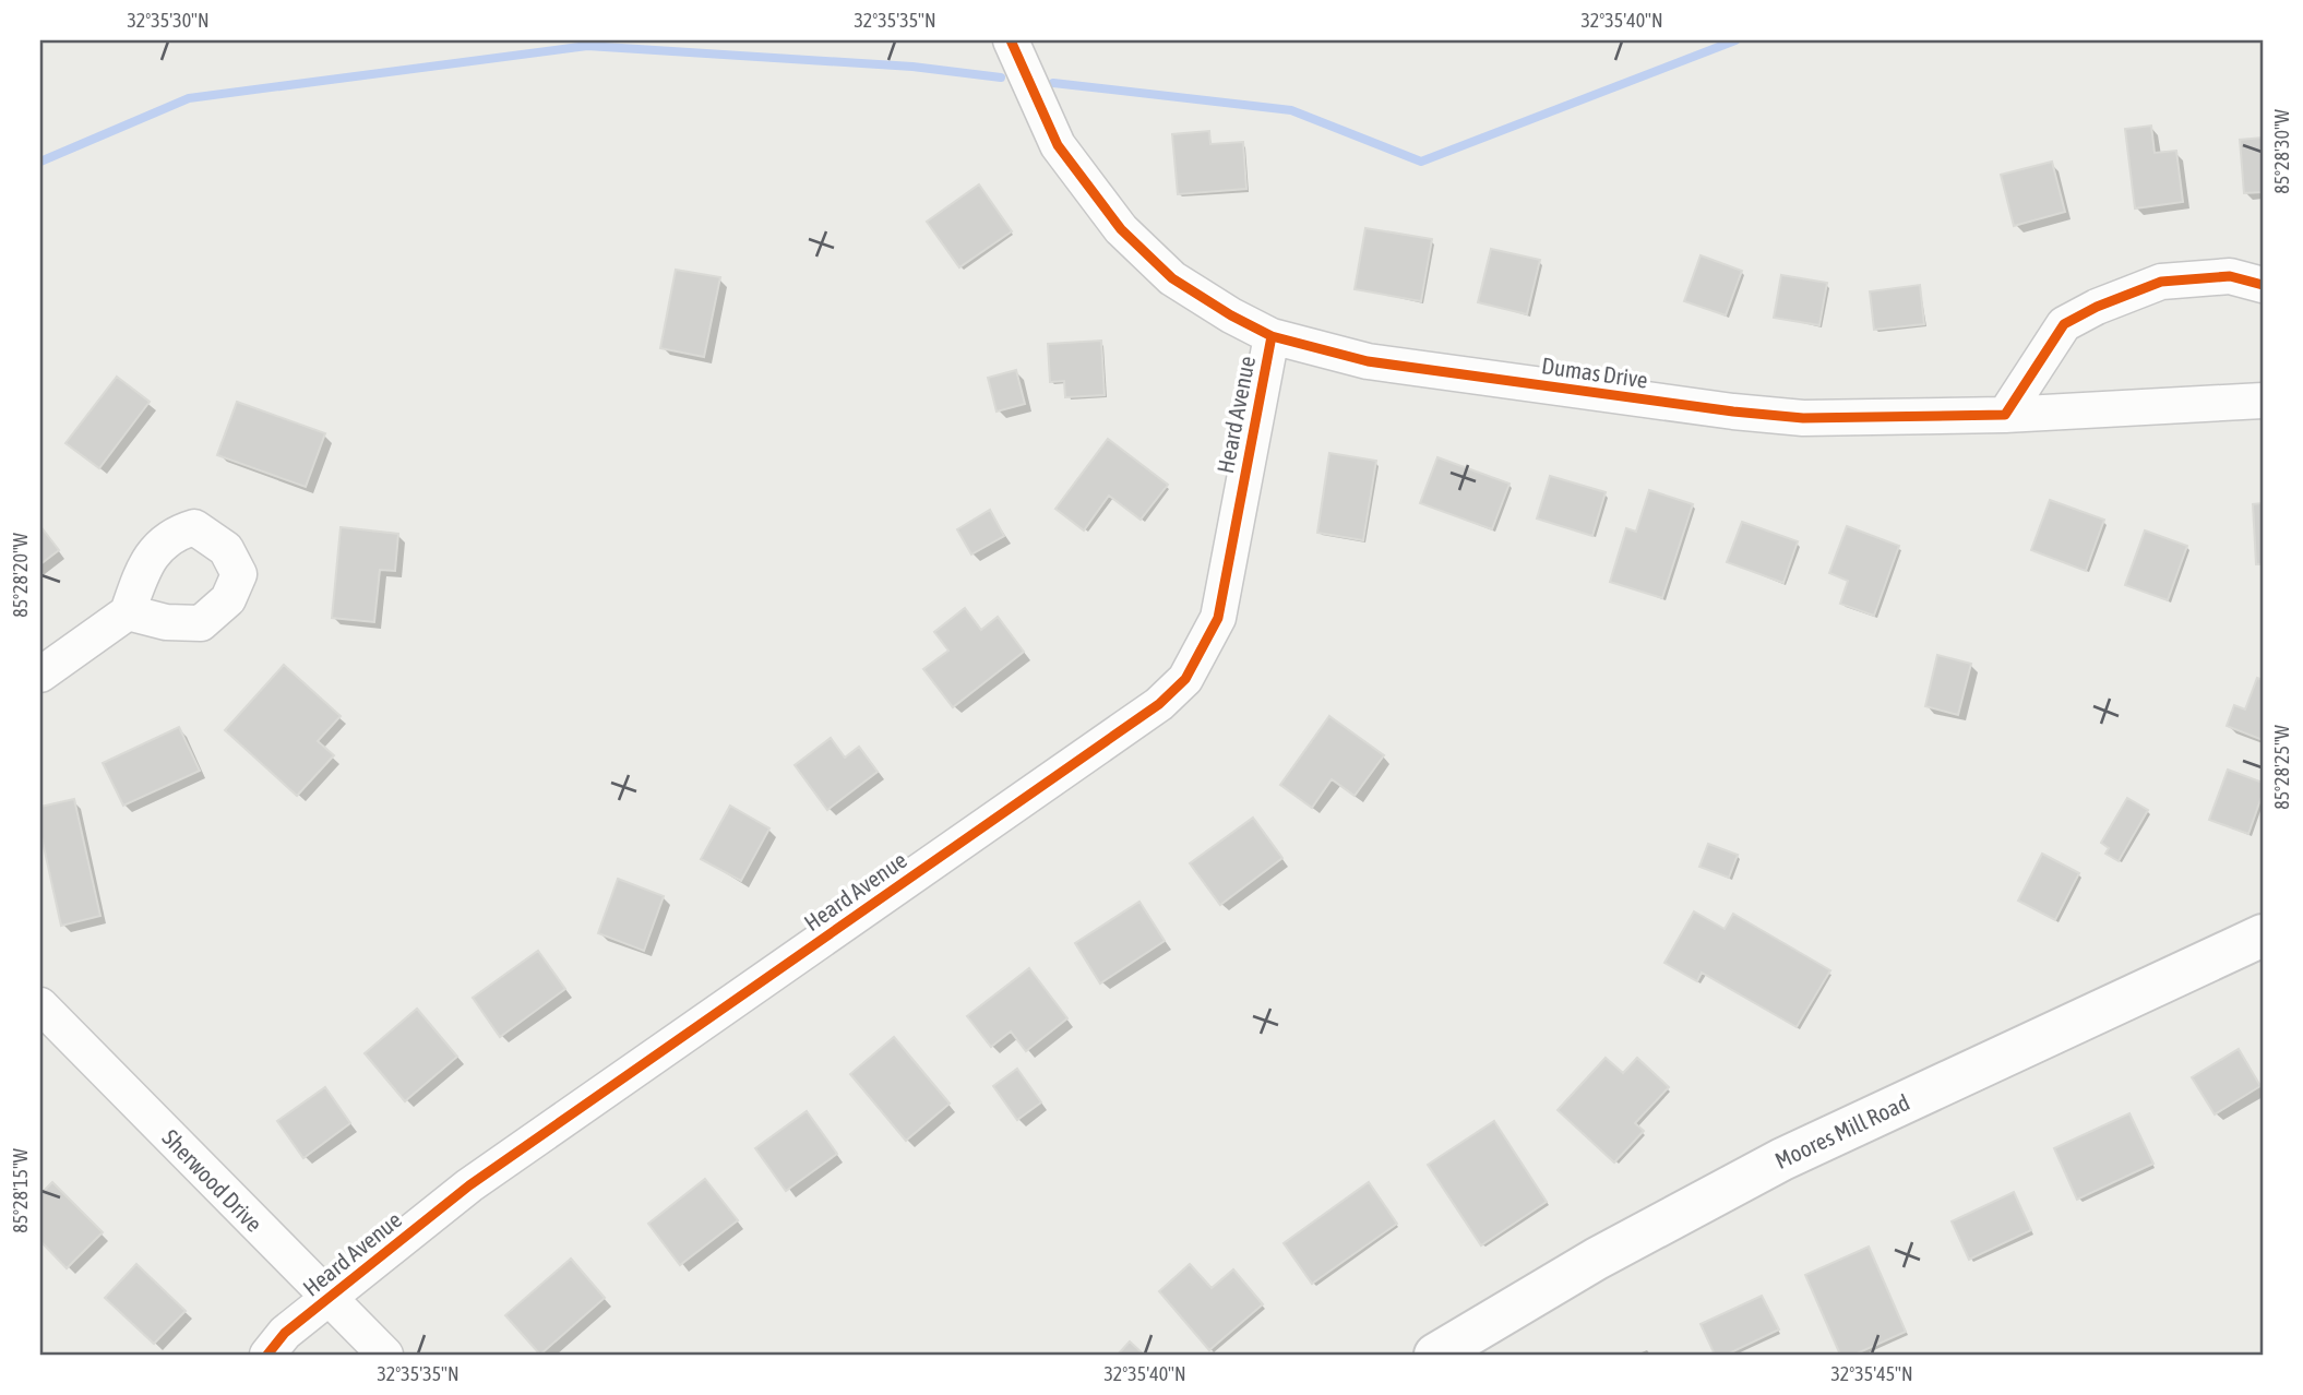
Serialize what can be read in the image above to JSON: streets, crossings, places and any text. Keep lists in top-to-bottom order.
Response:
{
  "streets": {
    "street": [
      "Dumas Drive",
      "Heard Avenue",
      "Moores Mill Road",
      "Sherwood Drive"
    ]
  },
  "crossings": [
    ["Dumas Drive", "Heard Avenue"],
    ["Heard Avenue", "Sherwood Drive"]
  ],
  "coordinates": [
    "32°35'30\"N",
    "32°35'35\"N",
    "32°35'40\"N",
    "85°28'30\"W",
    "85°28'20\"W",
    "85°28'25\"W",
    "85°28'15\"W",
    "32°35'45\"N"
  ]
}
